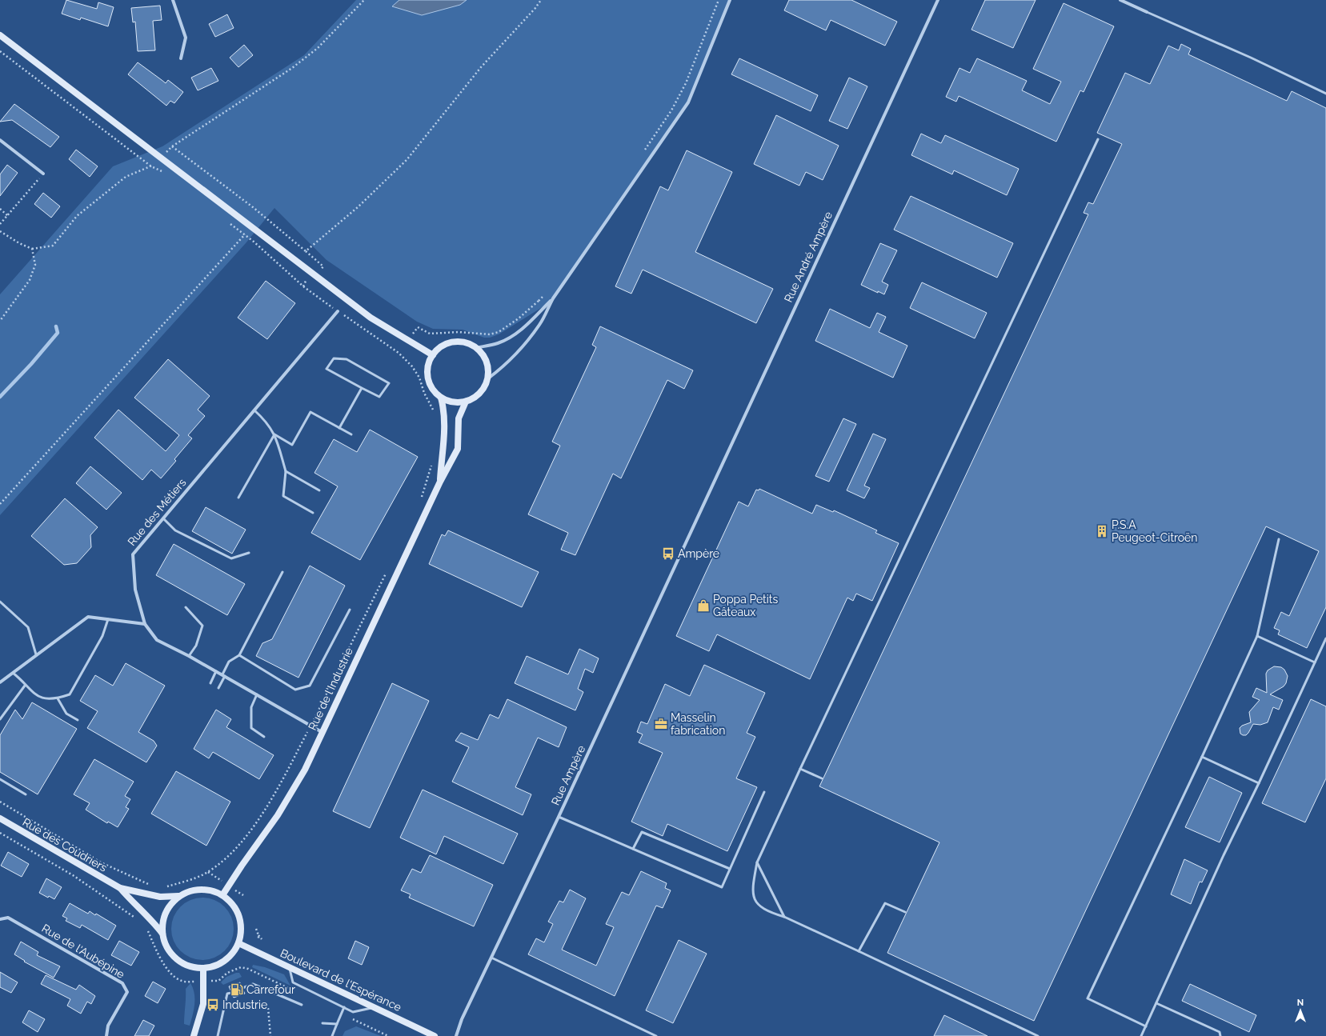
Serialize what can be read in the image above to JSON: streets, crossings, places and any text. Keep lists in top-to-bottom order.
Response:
{
  "streets": {
    "street": [
      "Rue André Ampère",
      "Rue des Métiers",
      "Rue de l'Industrie",
      "Rue Ampère",
      "Rue des Coudriers",
      "Rue de l'Aubépine",
      "Boulevard de l'Espérance"
    ]
  },
  "crossings": [
    ["Rue André Ampère", "Rue Ampère"],
    ["Rue des Métiers", "Rue de l'Industrie"],
    ["Rue de l'Industrie", "Rue des Coudriers"],
    ["Rue de l'Industrie", "Boulevard de l'Espérance"],
    ["Rue des Coudriers", "Boulevard de l'Espérance"]
  ],
  "places": {
    "building": ["P.S.A Peugeot-Citroën"],
    "bus stop": ["Ampère", "Industrie"],
    "shop": ["Poppa Petits Gâteaux"],
    "office": ["Masselin fabrication"],
    "fuel station": ["Carrefour"]
  },
  "north": "top"
}
